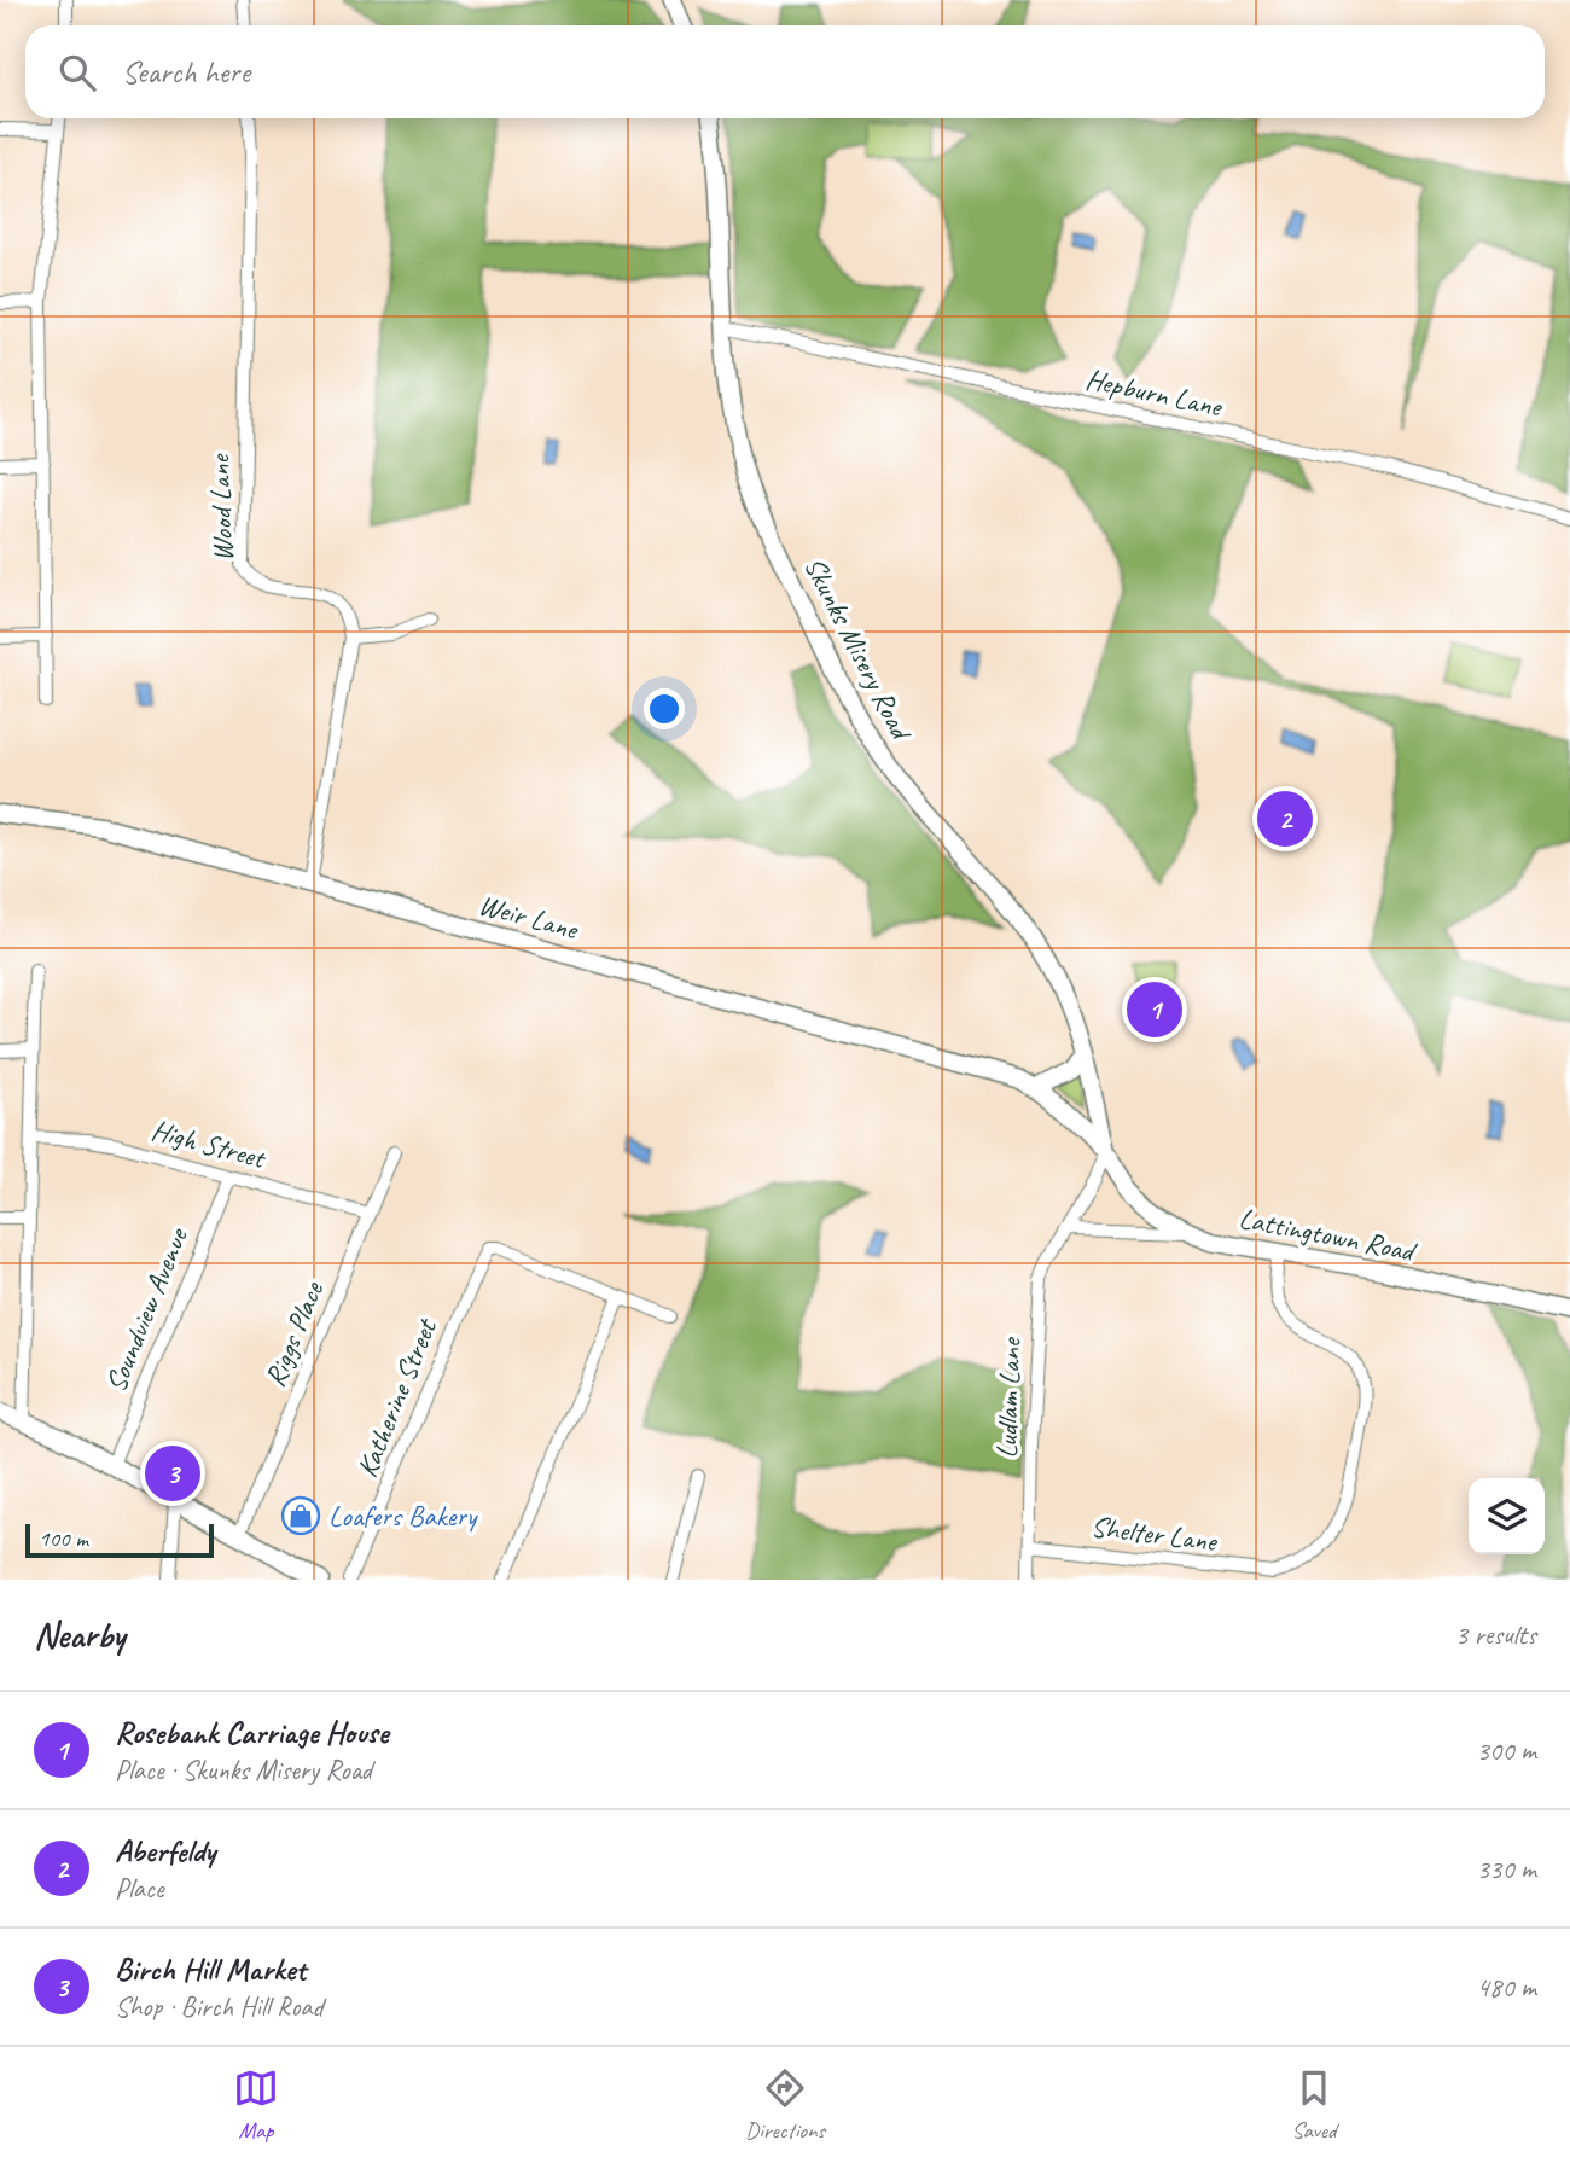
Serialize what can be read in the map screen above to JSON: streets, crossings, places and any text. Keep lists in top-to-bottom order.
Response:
{
  "streets": {
    "main road": ["Skunks Misery Road", "Weir Lane", "Lattingtown Road"],
    "street": [
      "Hepburn Lane",
      "Wood Lane",
      "High Street",
      "Soundview Avenue",
      "Riggs Place",
      "Katherine Street",
      "Ludlam Lane",
      "Shelter Lane"
    ]
  },
  "crossings": [
    ["Hepburn Lane", "Skunks Misery Road"],
    ["Skunks Misery Road", "Weir Lane"],
    ["Skunks Misery Road", "Lattingtown Road"],
    ["Skunks Misery Road", "Ludlam Lane"],
    ["Weir Lane", "Lattingtown Road"],
    ["Weir Lane", "Ludlam Lane"],
    ["High Street", "Soundview Avenue"],
    ["High Street", "Riggs Place"],
    ["Lattingtown Road", "Ludlam Lane"],
    ["Lattingtown Road", "Shelter Lane"],
    ["Ludlam Lane", "Shelter Lane"]
  ],
  "places": {
    "shop": ["Loafers Bakery"]
  },
  "scale_bar": "100 m",
  "page": {
    "search": "Search here",
    "pins": ["2", "1", "3"],
    "scale": "100 m",
    "heading": ["Nearby", "3 results"],
    "list": [
      {
        "mark": "1",
        "name": "Rosebank Carriage House",
        "note": "Place · Skunks Misery Road",
        "value": "300 m"
      },
      {
        "mark": "2",
        "name": "Aberfeldy",
        "note": "Place",
        "value": "330 m"
      },
      {
        "mark": "3",
        "name": "Birch Hill Market",
        "note": "Shop · Birch Hill Road",
        "value": "480 m"
      }
    ],
    "nav": ["Map", "Directions", "Saved"]
  }
}
